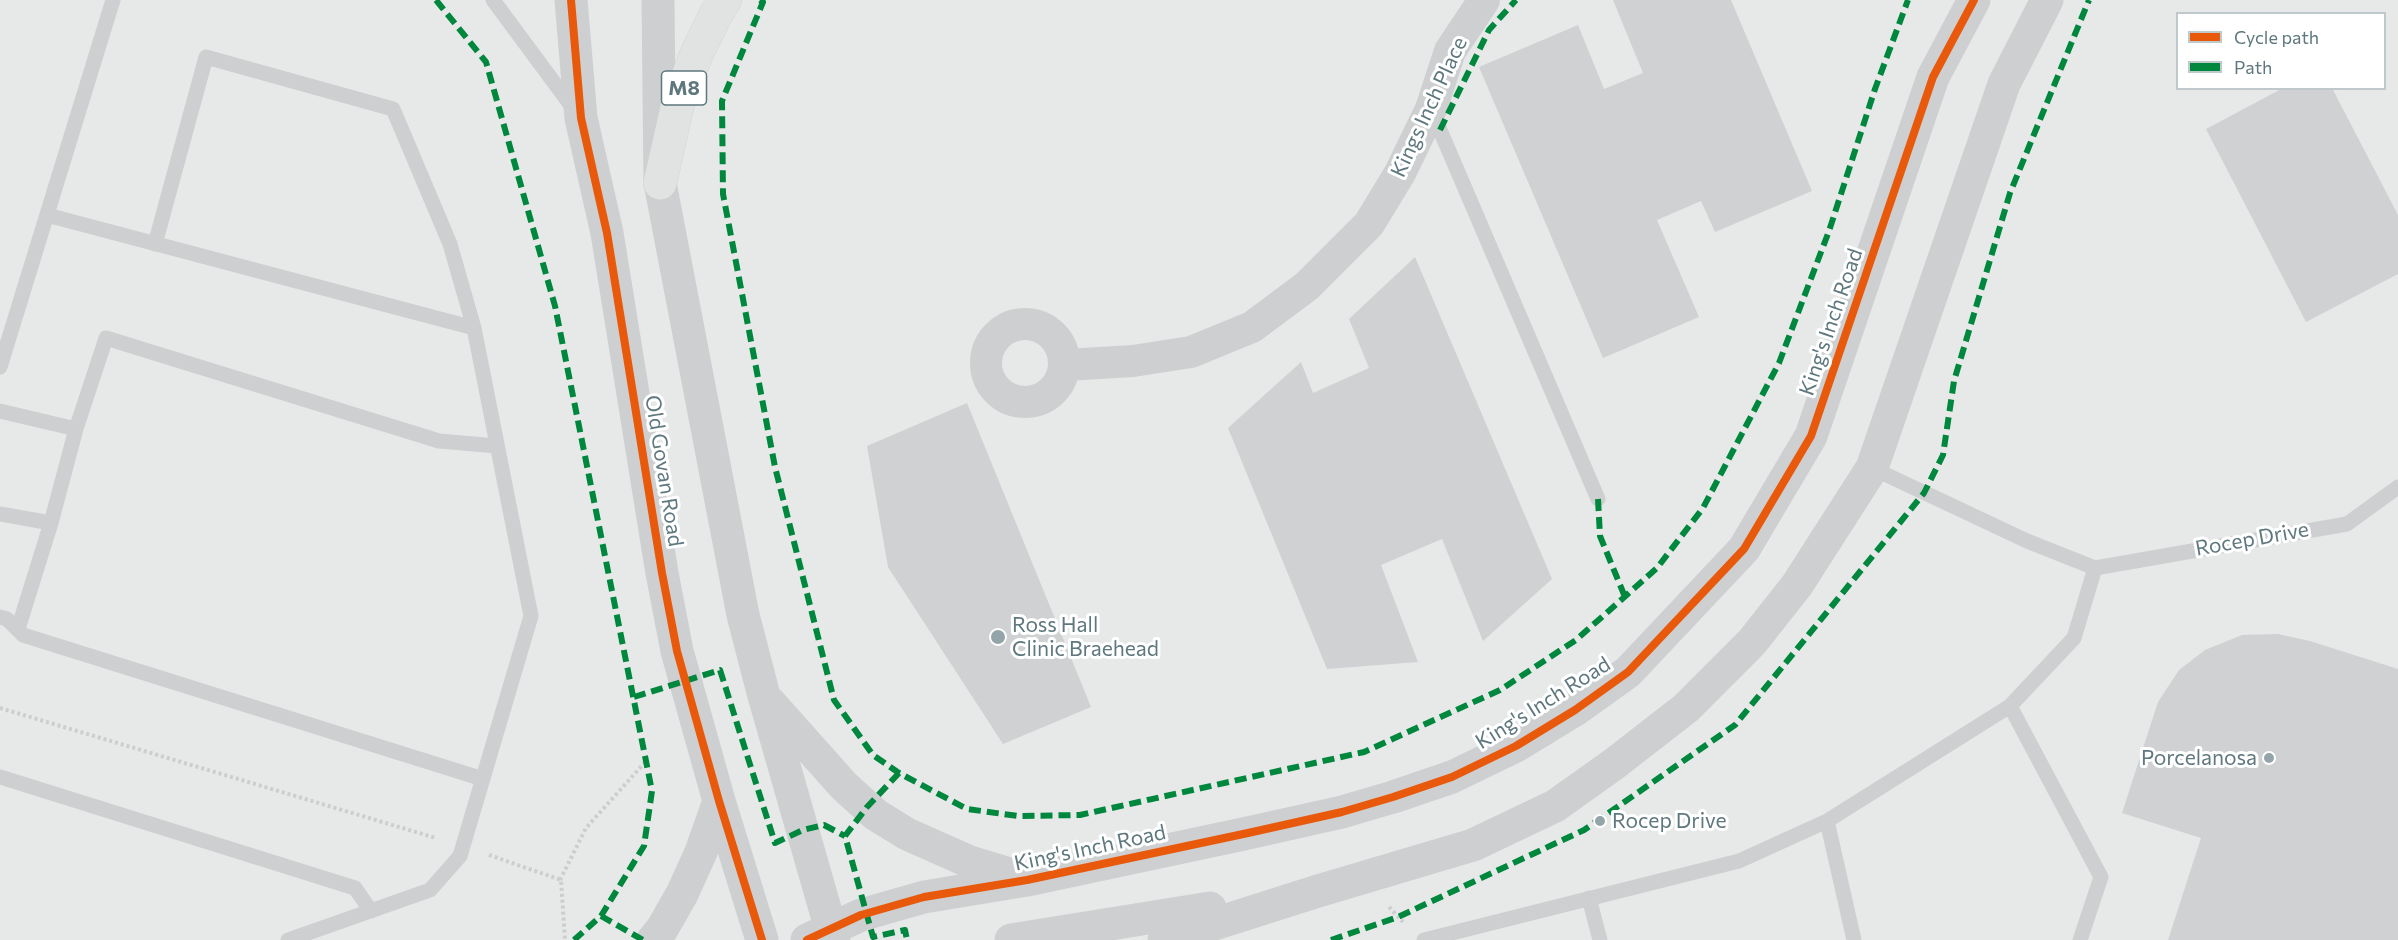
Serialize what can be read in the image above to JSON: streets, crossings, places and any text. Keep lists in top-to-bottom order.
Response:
{
  "streets": {
    "highway": ["M8"],
    "street": ["Kings Inch Place", "King's Inch Road", "Old Govan Road"],
    "lane": ["Rocep Drive"]
  },
  "places": ["Ross Hall Clinic Braehead", "Porcelanosa", "Rocep Drive"],
  "legend": ["Cycle path", "Path"]
}
